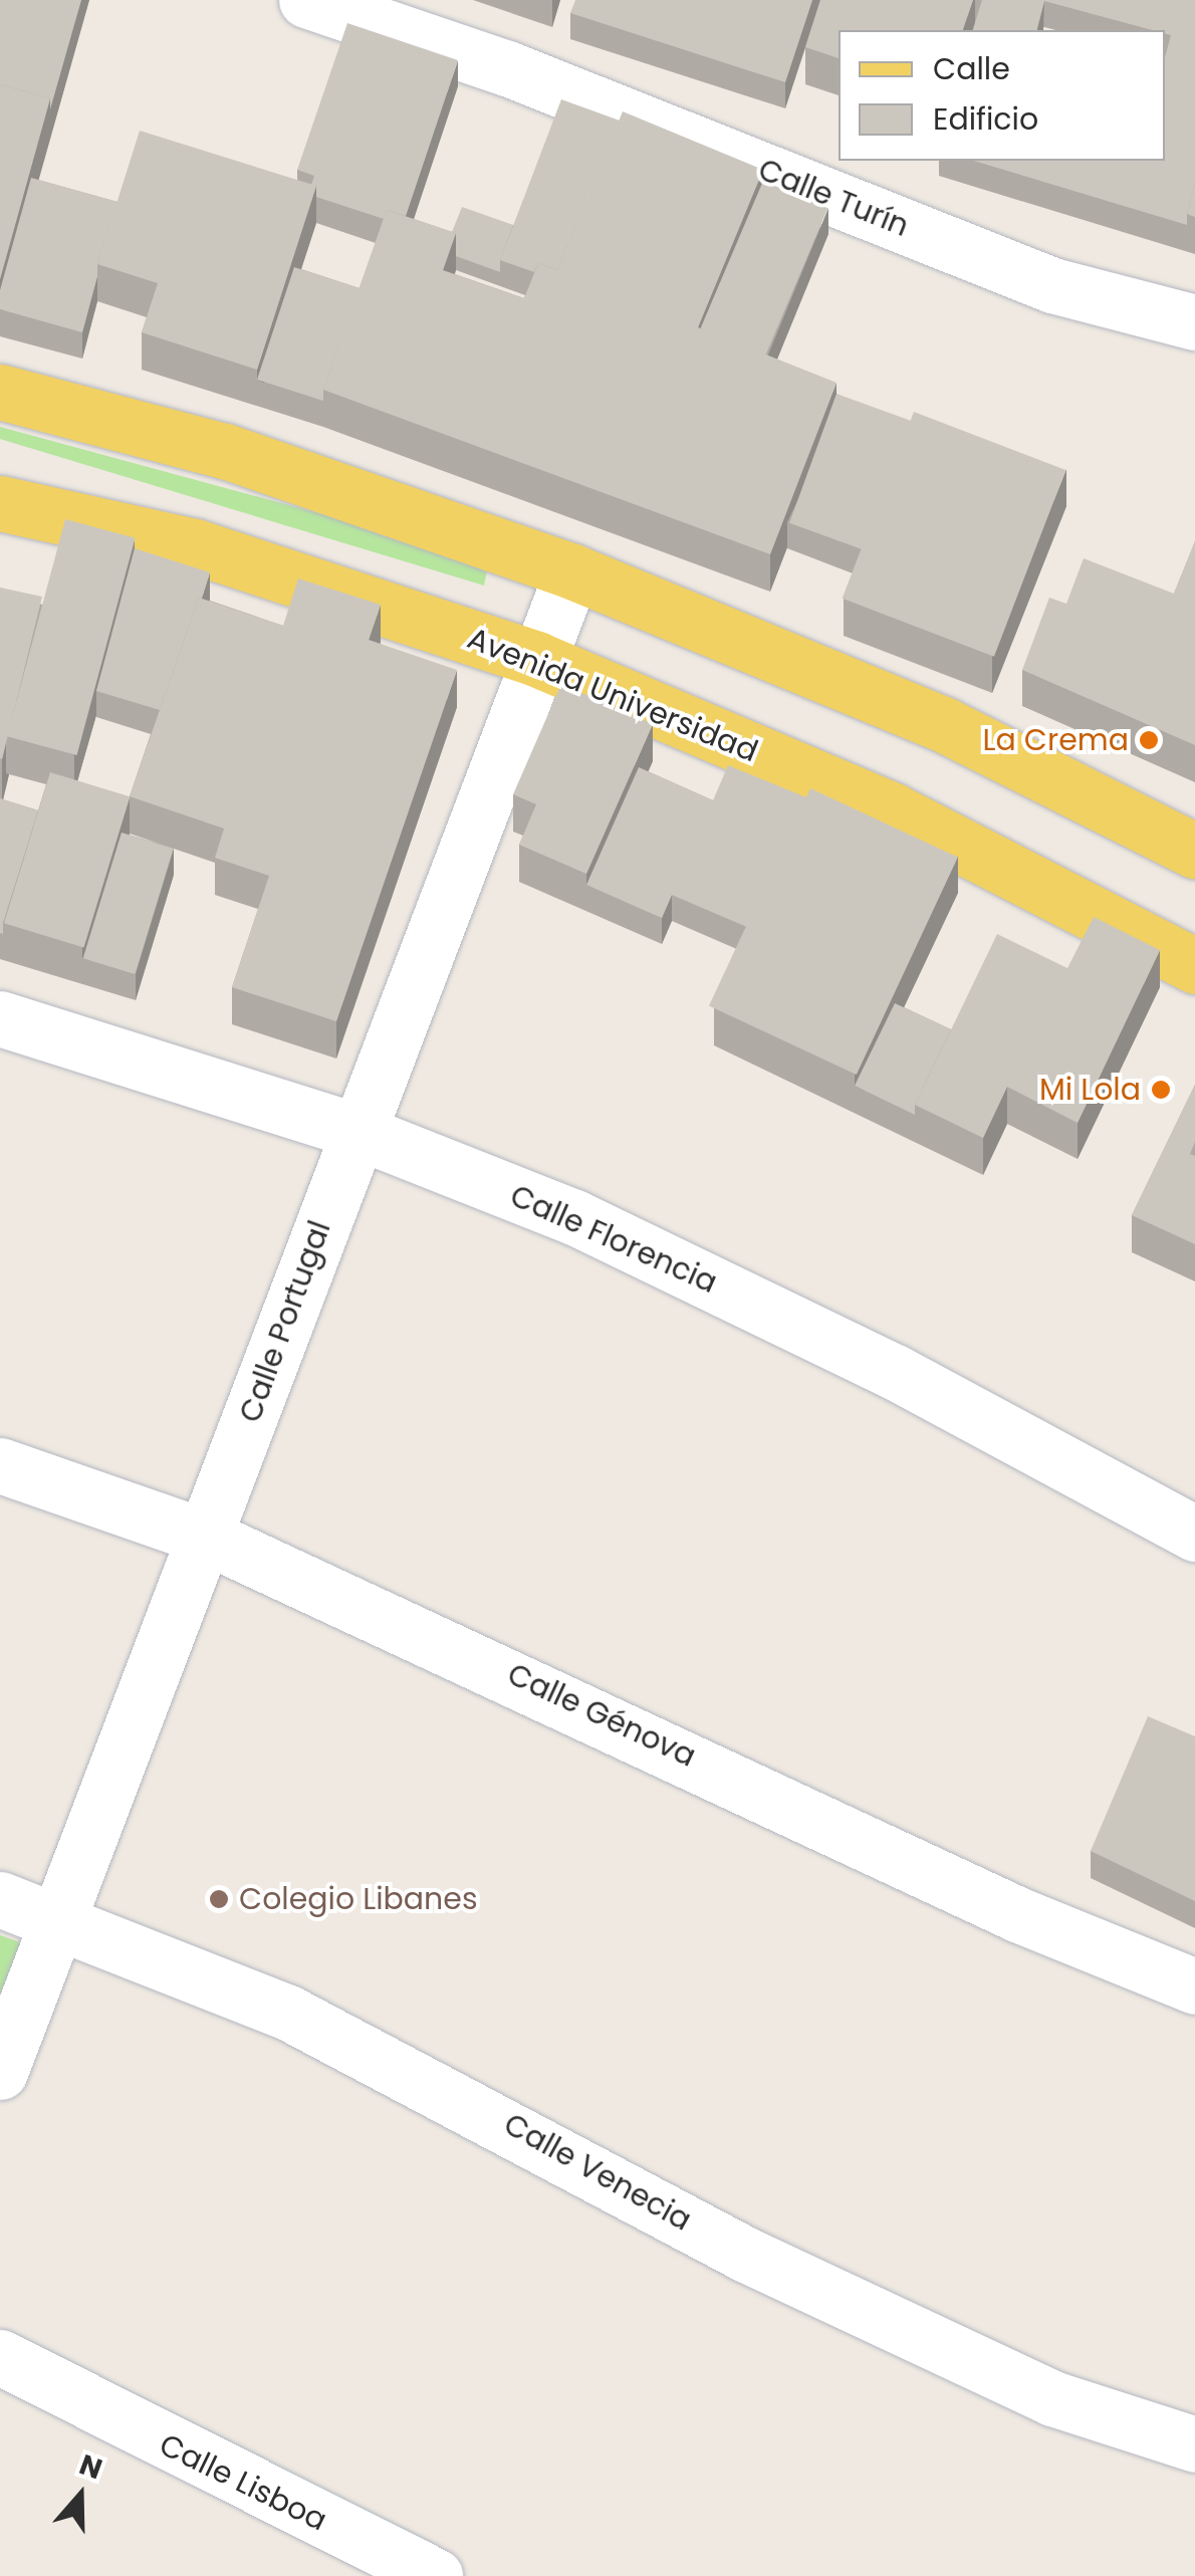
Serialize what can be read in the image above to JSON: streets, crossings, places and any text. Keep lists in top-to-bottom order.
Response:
{
  "streets": {
    "main road": ["Avenida Universidad"],
    "street": [
      "Calle Turín",
      "Calle Florencia",
      "Calle Portugal",
      "Calle Génova",
      "Calle Venecia",
      "Calle Lisboa"
    ]
  },
  "crossings": [
    ["Avenida Universidad", "Calle Portugal"],
    ["Calle Florencia", "Calle Portugal"],
    ["Calle Portugal", "Calle Génova"],
    ["Calle Portugal", "Calle Venecia"]
  ],
  "places": ["La Crema", "Mi Lola", "Colegio Libanes"],
  "legend": ["Calle", "Edificio"],
  "north": "top"
}
